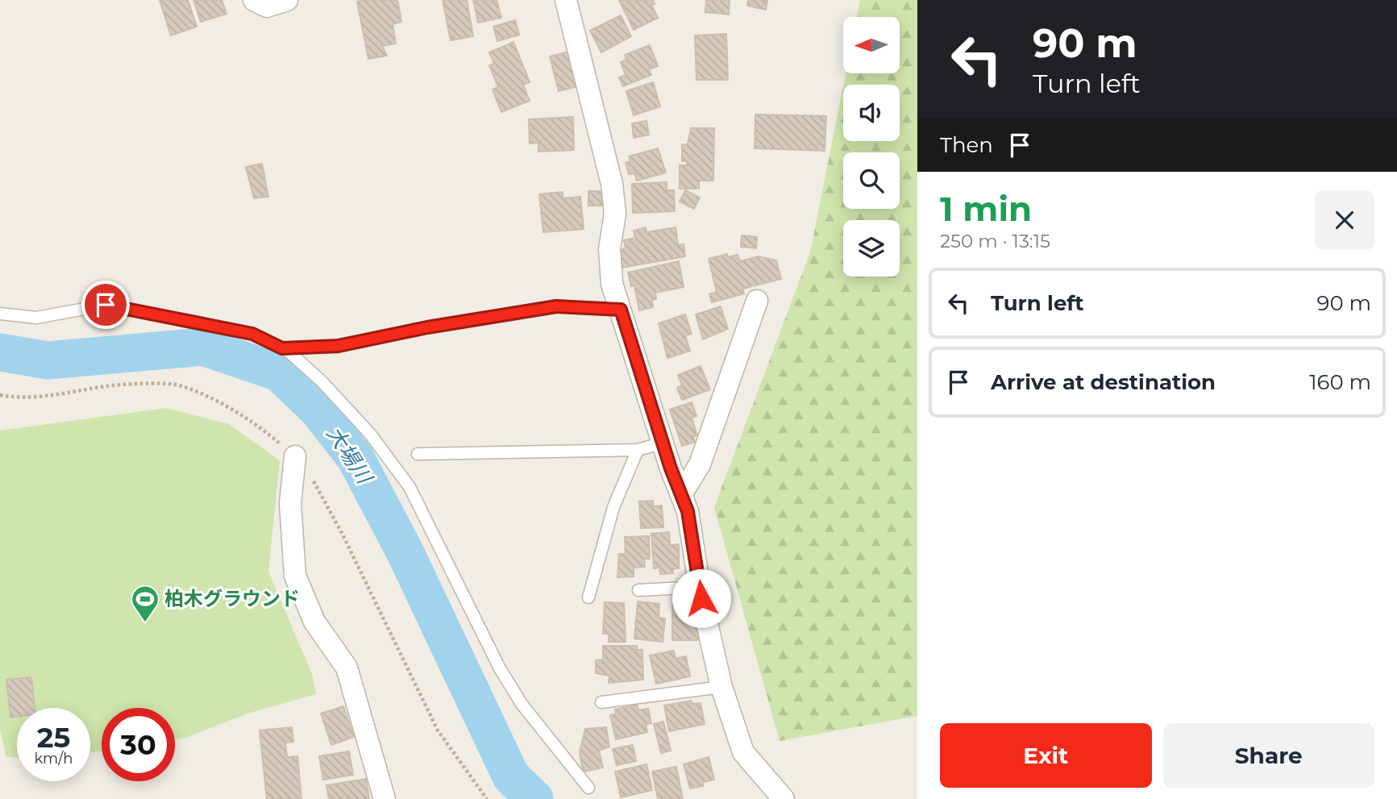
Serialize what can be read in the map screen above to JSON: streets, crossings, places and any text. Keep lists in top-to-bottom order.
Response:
{
  "water": ["大場川"],
  "places": {
    "sports": ["柏木グラウンド"]
  },
  "north": "left",
  "page": {
    "turn": ["90 m", "Turn left"],
    "then": "Then",
    "heading": ["1 min", "250 m · 13:15"],
    "list": [
      {
        "name": "Turn left",
        "value": "90 m"
      },
      {
        "name": "Arrive at destination",
        "value": "160 m"
      }
    ],
    "speed": "25 km/h",
    "limit": "30",
    "buttons": ["Exit", "Share"]
  }
}
